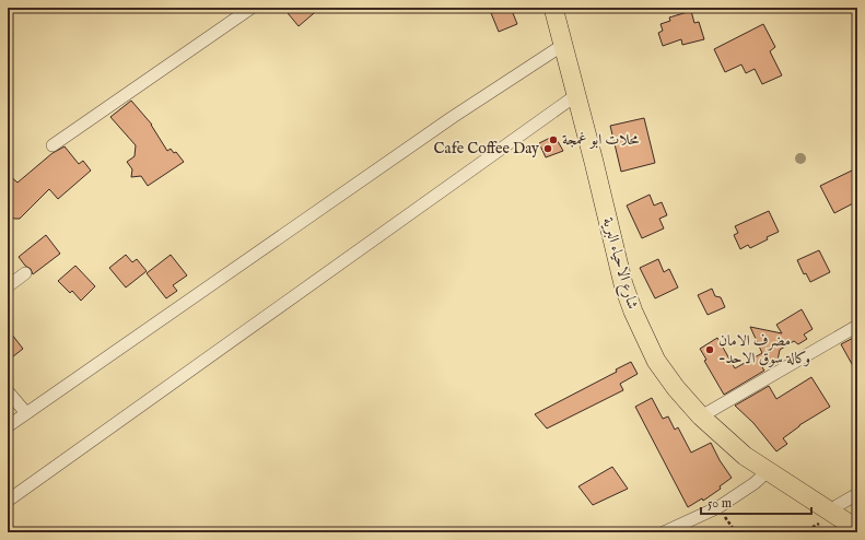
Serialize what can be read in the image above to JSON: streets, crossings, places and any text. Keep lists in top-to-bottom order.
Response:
{
  "streets": {
    "main road": ["شارع الاحياء البرية"]
  },
  "places": ["محلات ابو غمجة", "Cafe Coffee Day", "مضرف الامان -وكالة سوق الاحد"],
  "scale_bar": "50 m"
}
